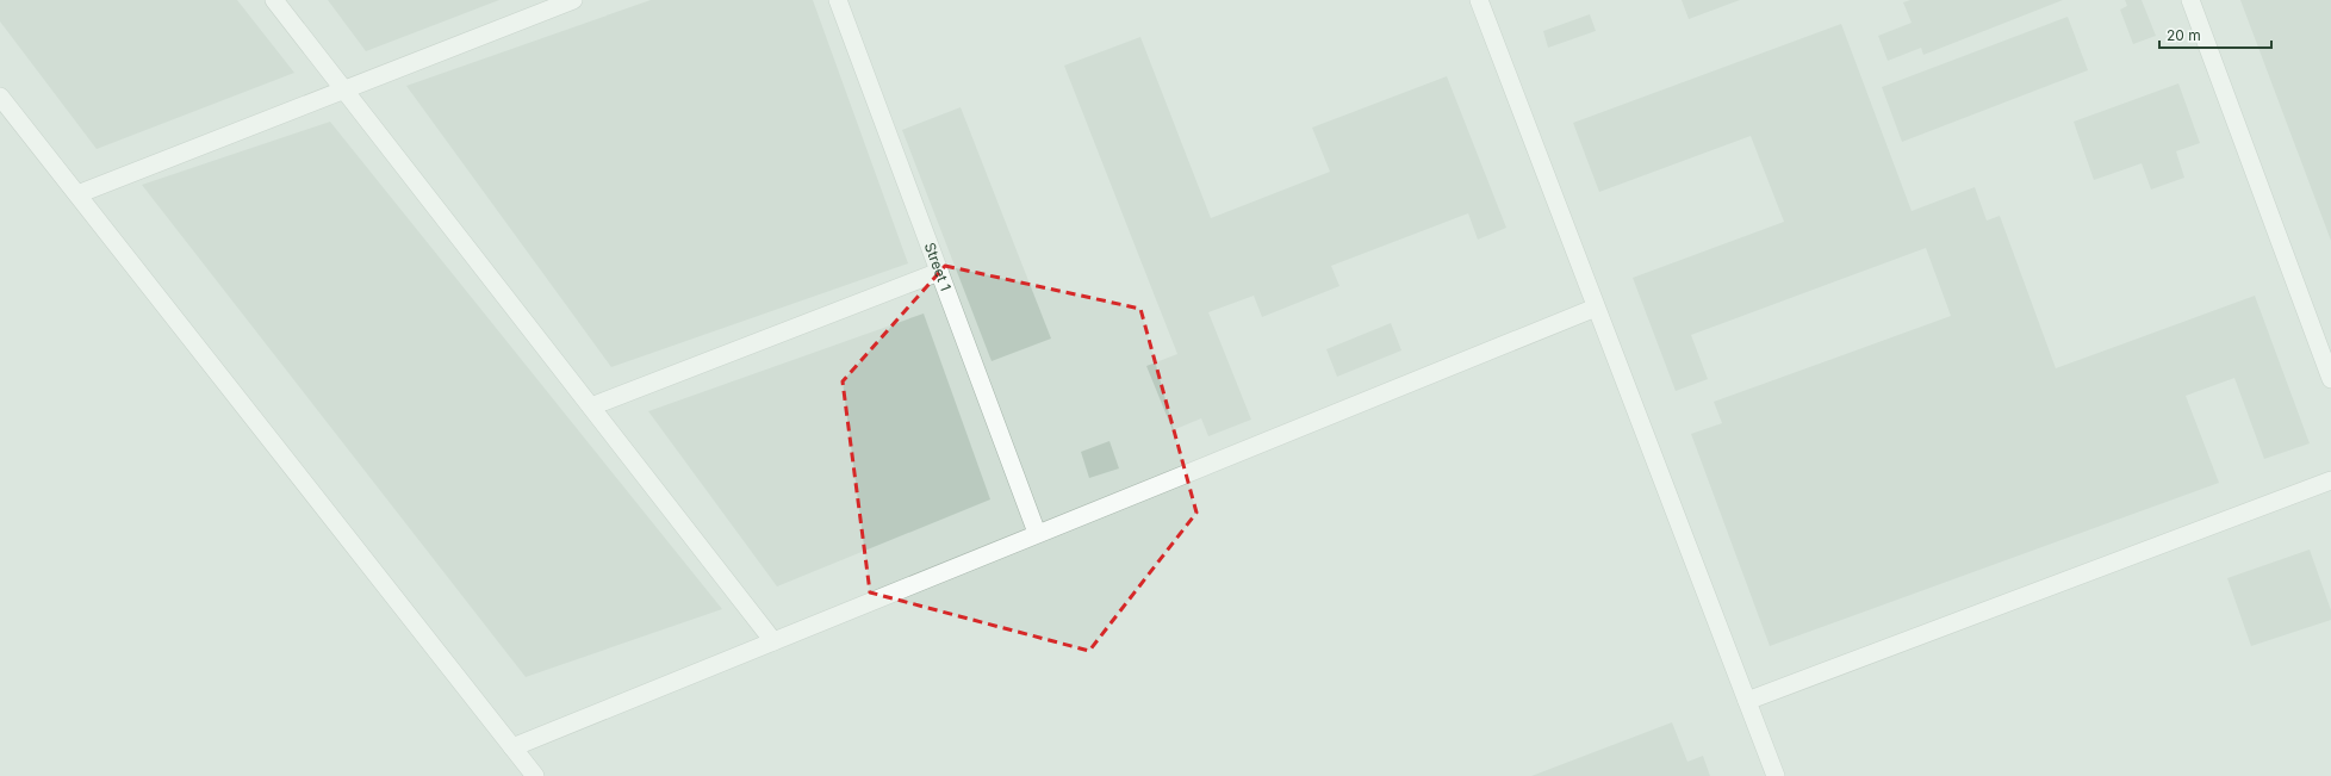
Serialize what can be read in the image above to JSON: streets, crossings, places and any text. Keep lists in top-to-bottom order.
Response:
{
  "streets": {
    "lane": ["Street 1"]
  },
  "scale_bar": "20 m"
}
